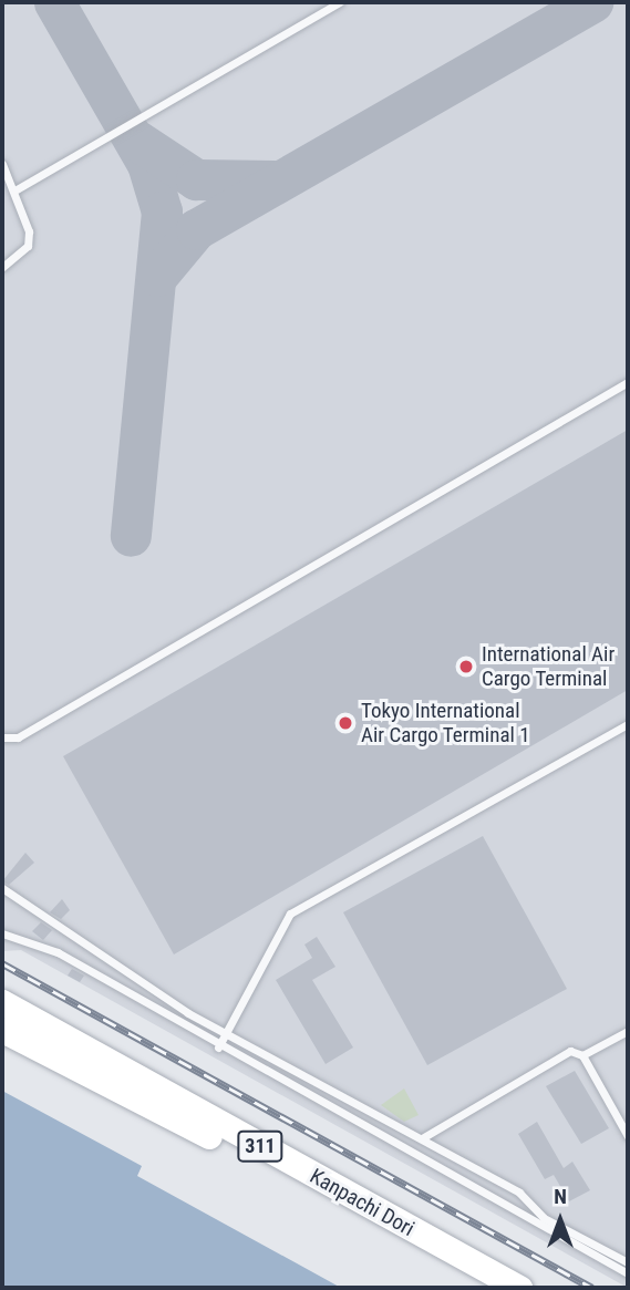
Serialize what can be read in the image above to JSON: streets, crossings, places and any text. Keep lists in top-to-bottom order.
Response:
{
  "streets": {
    "main road": ["311", "Kanpachi Dori"]
  },
  "places": ["International Air Cargo Terminal", "Tokyo International Air Cargo Terminal 1"],
  "north": "top"
}
